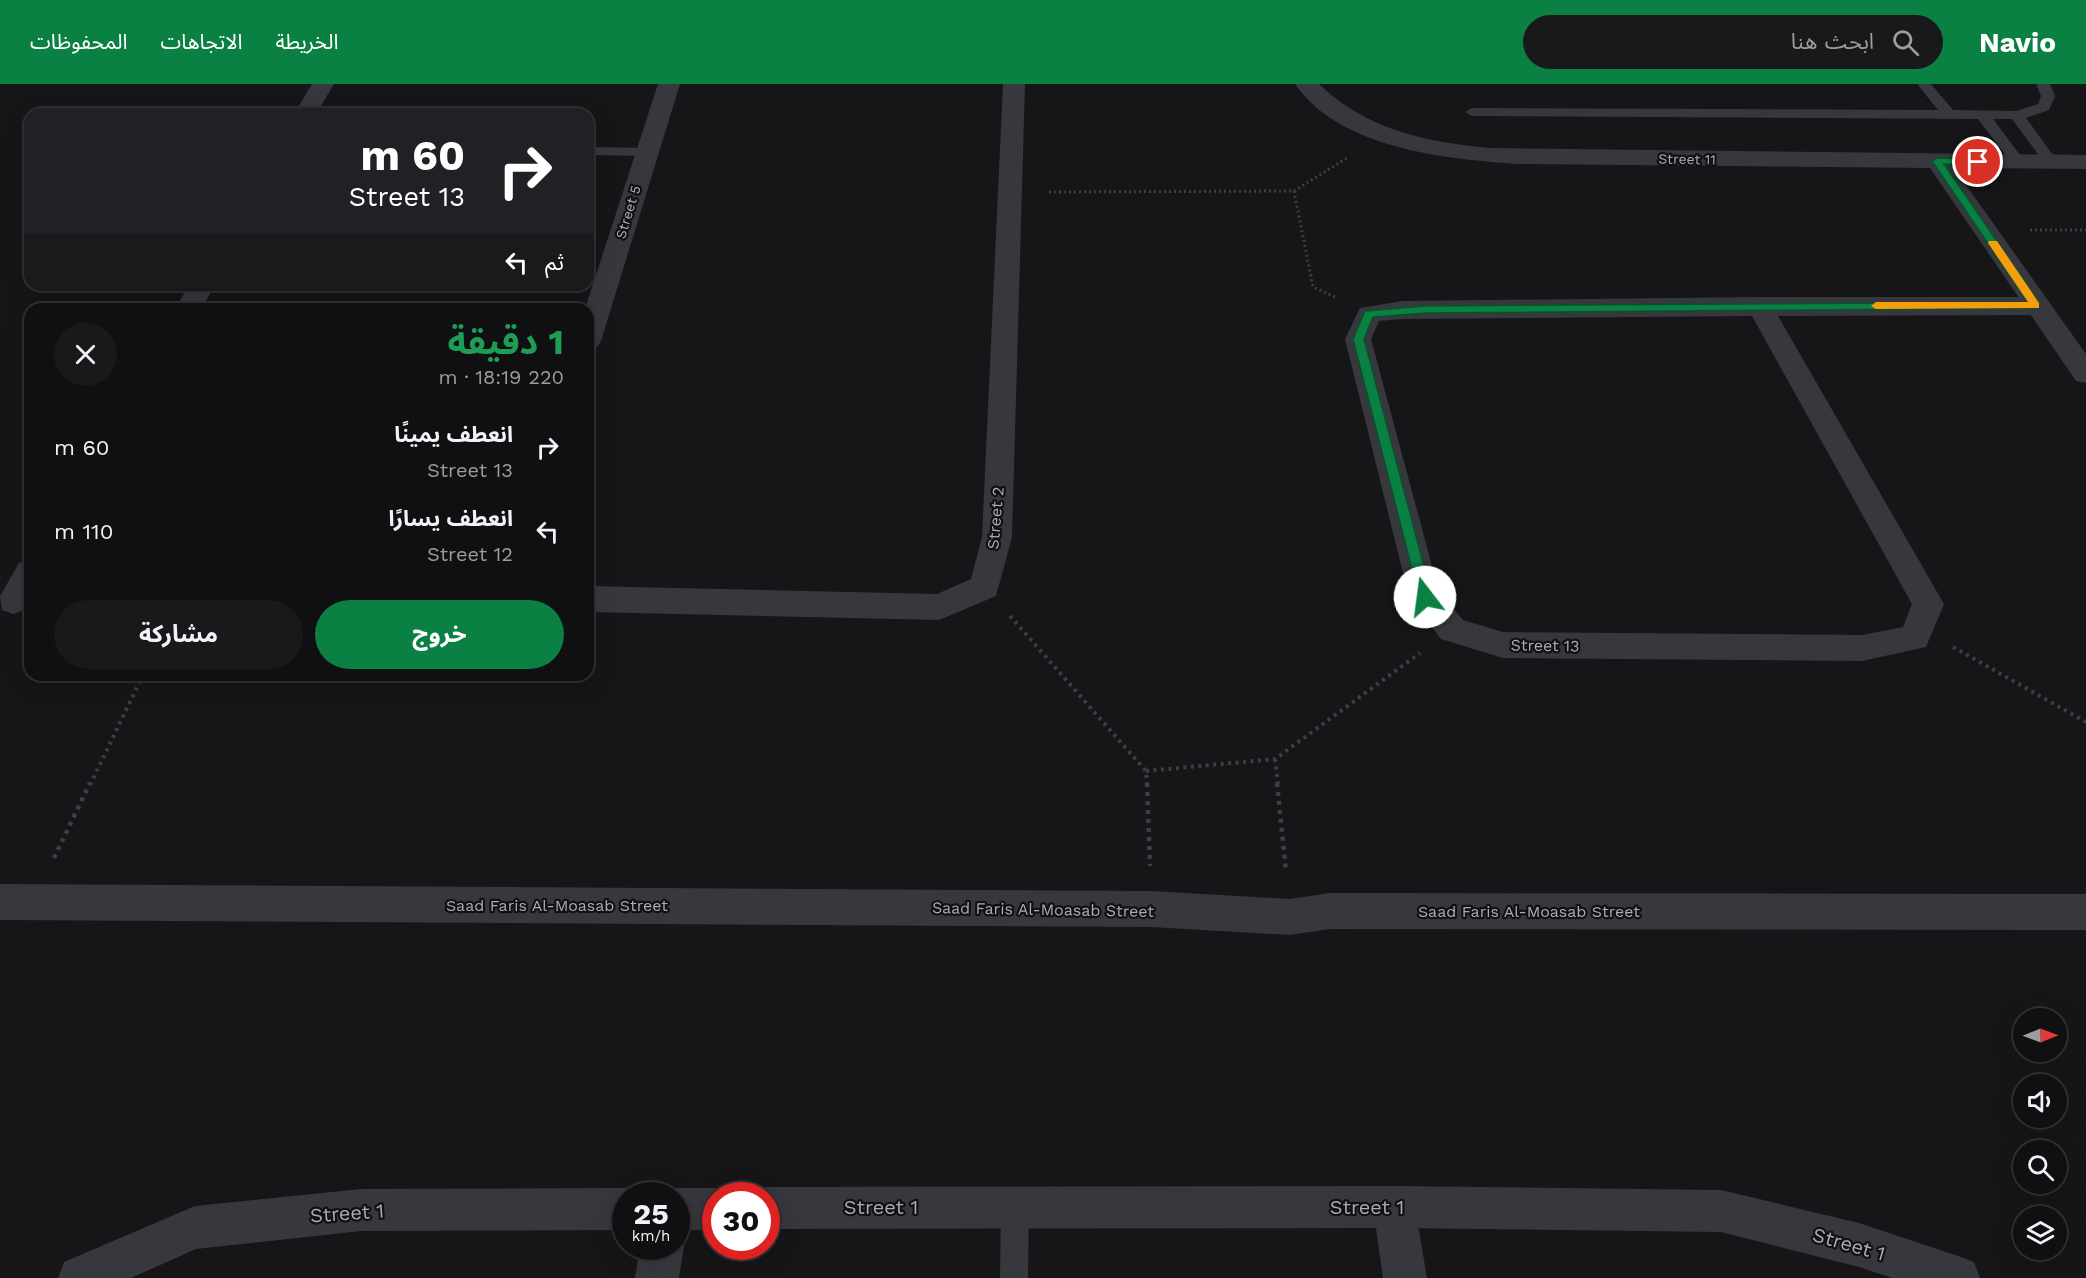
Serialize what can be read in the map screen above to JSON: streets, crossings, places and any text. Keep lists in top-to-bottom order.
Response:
{
  "streets": {
    "street": [
      "Street 11",
      "Street 5",
      "Street 2",
      "Street 13",
      "Saad Faris Al-Moasab Street",
      "Street 1"
    ]
  },
  "north": "right",
  "page": {
    "header": "Navio",
    "search": "ابحث هنا",
    "nav": ["الخريطة", "الاتجاهات", "المحفوظات"],
    "turn": ["60 m", "Street 13"],
    "then": "ثم",
    "heading": ["1 دقيقة", "220 m · 18:19"],
    "list": [
      {
        "name": "انعطف يمينًا",
        "note": "Street 13",
        "value": "60 m"
      },
      {
        "name": "انعطف يسارًا",
        "note": "Street 12",
        "value": "110 m"
      }
    ],
    "buttons": ["خروج", "مشاركة"],
    "speed": "25 km/h",
    "limit": "30"
  }
}
